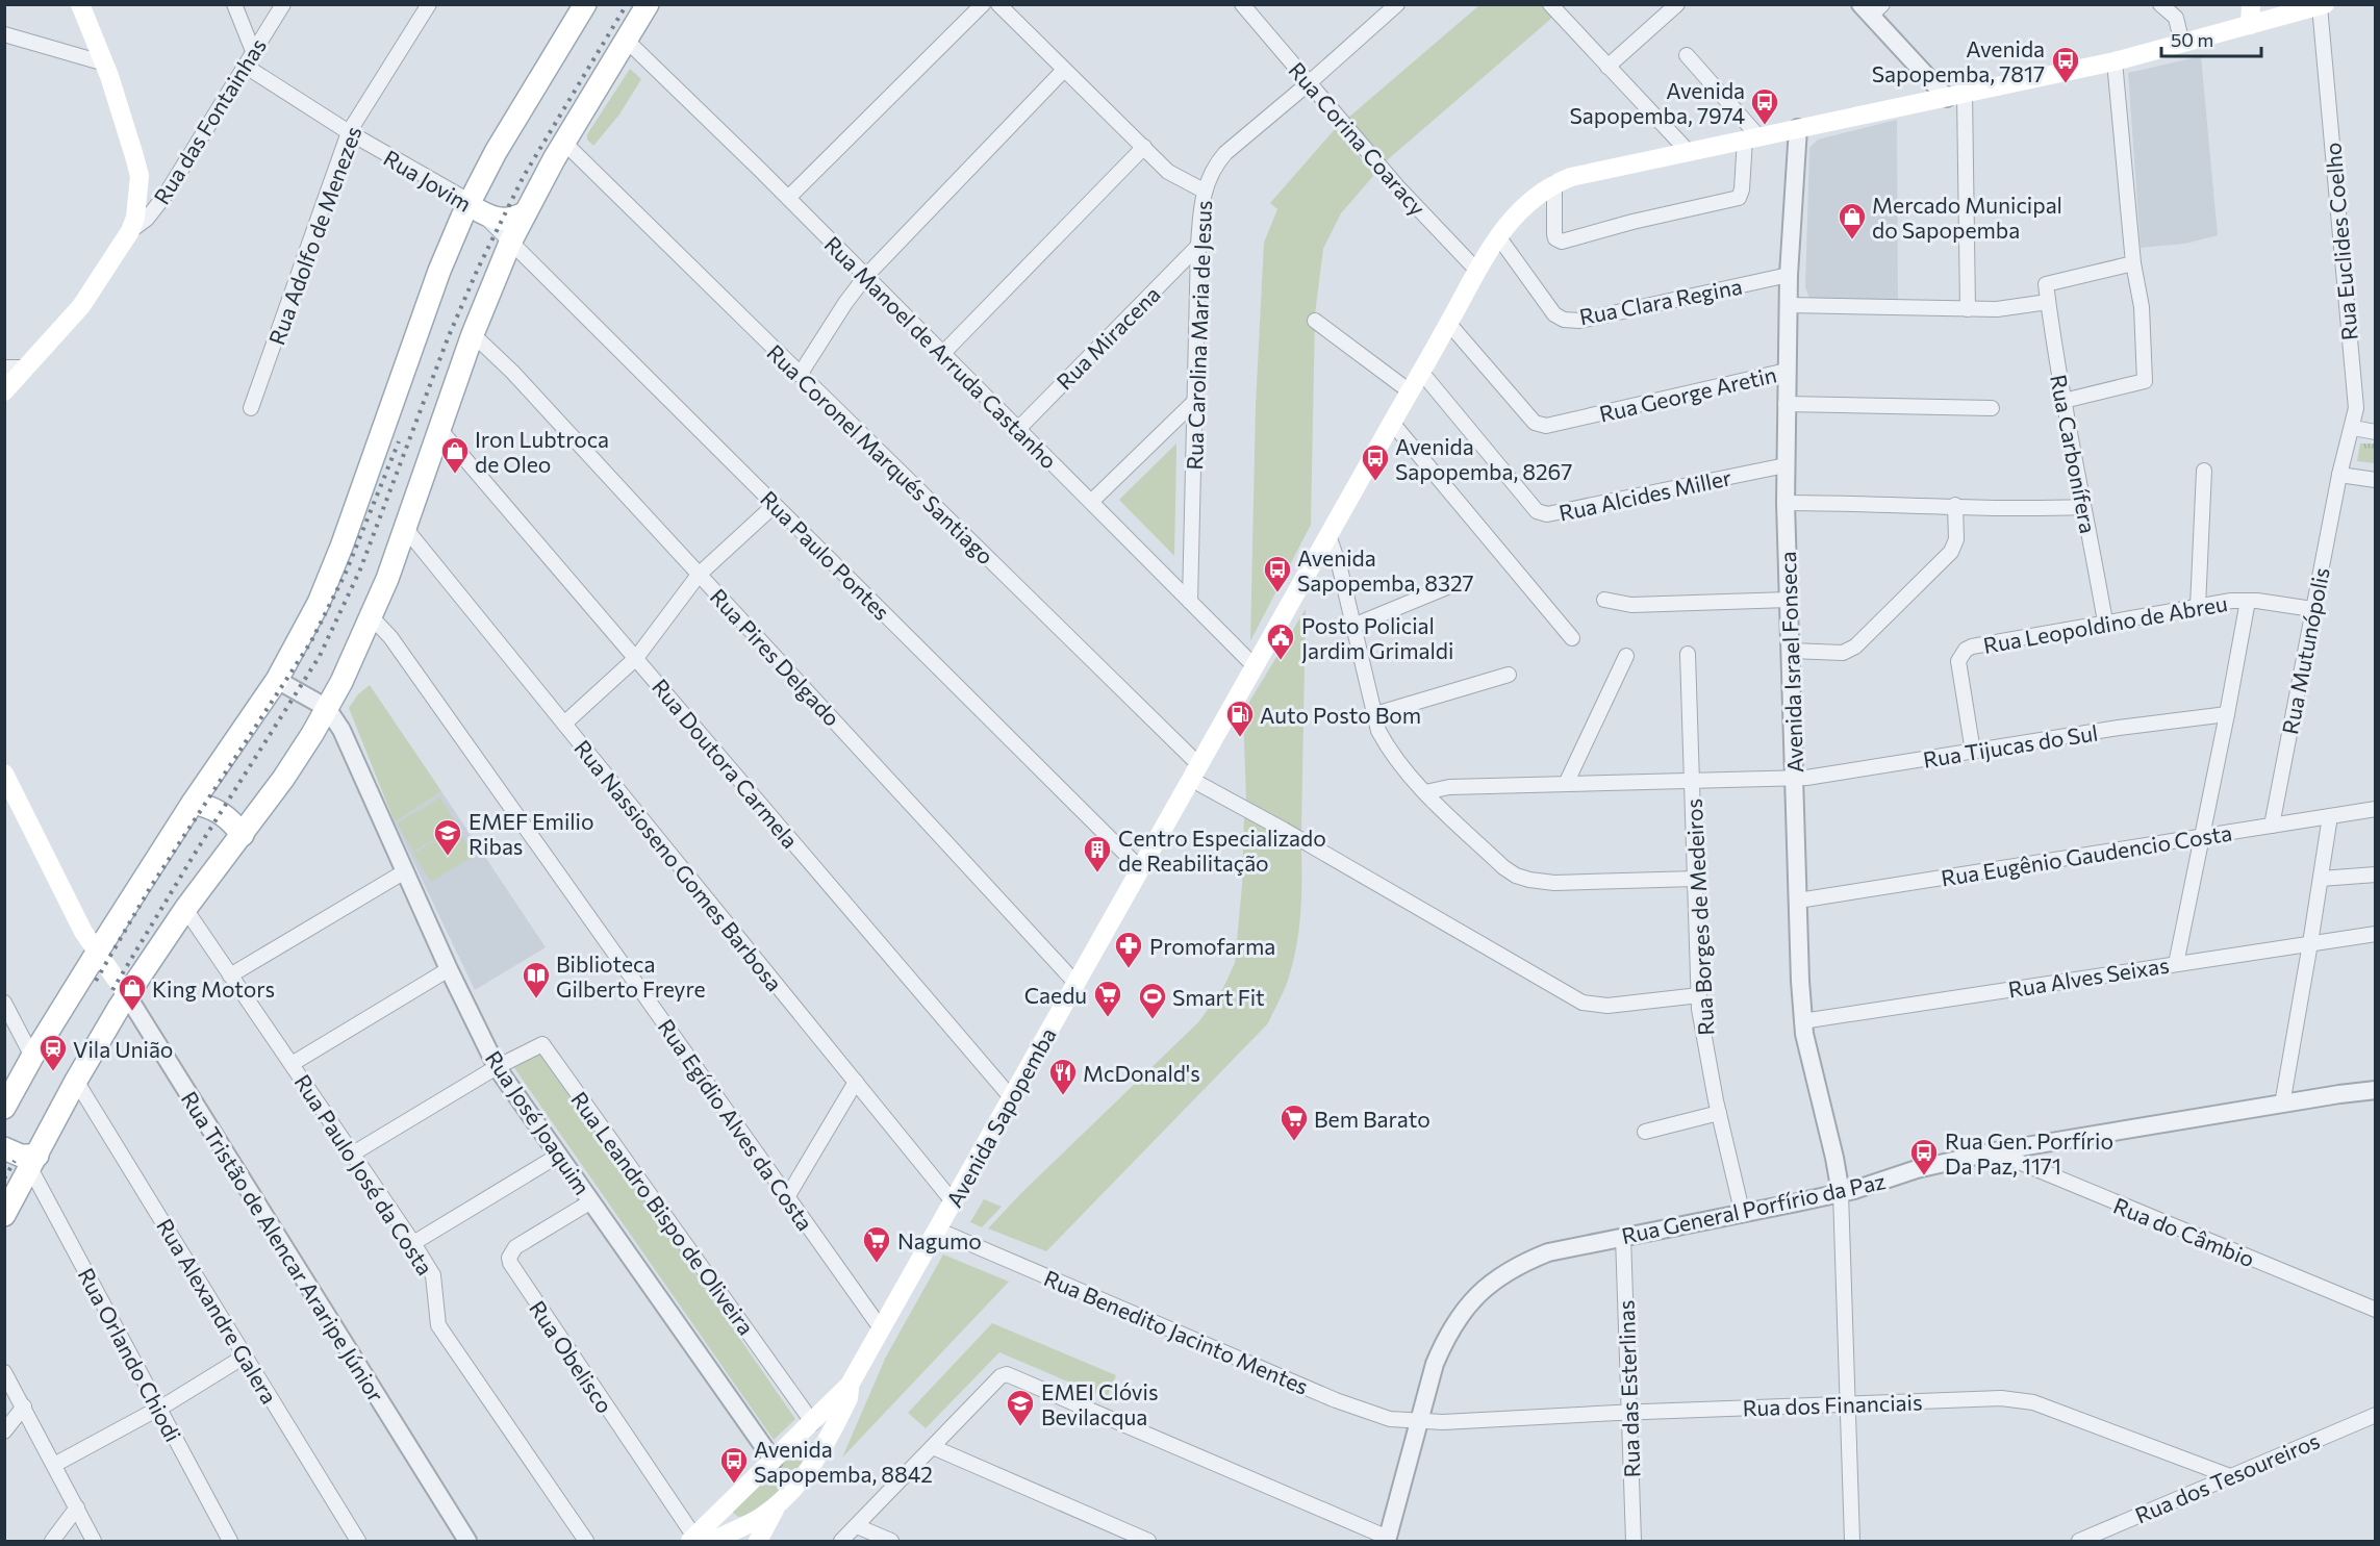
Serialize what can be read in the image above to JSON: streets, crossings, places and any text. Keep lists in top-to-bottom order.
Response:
{
  "streets": {
    "main road": ["Avenida Sapopemba", "Rua Tristão de Alencar Araripe Júnior"],
    "street": [
      "Rua das Fontainhas",
      "Rua Corina Coaracy",
      "Rua Jovim",
      "Rua Adolfo de Menezes",
      "Rua Euclides Coelho",
      "Rua Clara Regina",
      "Rua Carolina Maria de Jesus",
      "Rua Miracena",
      "Rua Manoel de Arruda Castanho",
      "Rua George Aretin",
      "Rua Coronel Marqués Santiago",
      "Rua Carbonífera",
      "Rua Alcides Miller",
      "Rua Paulo Pontes",
      "Rua Leopoldino de Abreu",
      "Rua Mutunópolis",
      "Rua Pires Delgado",
      "Avenida Israel Fonseca",
      "Rua Tijucas do Sul",
      "Rua Doutora Carmela",
      "Rua Eugênio Gaudencio Costa",
      "Rua Nassioseno Gomes Barbosa",
      "Rua Borges de Medeiros",
      "Rua Alves Seixas",
      "Rua José Joaquim",
      "Rua Egídio Alves da Costa",
      "Rua Paulo José da Costa",
      "Rua General Porfírio da Paz",
      "Rua Leandro Bispo de Oliveira",
      "Rua do Câmbio",
      "Rua Alexandre Galera",
      "Rua Benedito Jacinto Mentes",
      "Rua Orlando Chiodi",
      "Rua Obelisco",
      "Rua das Esterlinas",
      "Rua dos Financiais",
      "Rua dos Tesoureiros"
    ]
  },
  "crossings": [
    ["Rua das Fontainhas", "Rua Jovim"],
    ["Rua Corina Coaracy", "Rua Carolina Maria de Jesus"],
    ["Rua Corina Coaracy", "Avenida Sapopemba"],
    ["Rua Jovim", "Rua Adolfo de Menezes"],
    ["Rua Jovim", "Rua Paulo Pontes"],
    ["Rua Euclides Coelho", "Rua Mutunópolis"],
    ["Rua Euclides Coelho", "Avenida Sapopemba"],
    ["Rua Clara Regina", "Avenida Israel Fonseca"],
    ["Rua Clara Regina", "Avenida Sapopemba"],
    ["Rua Carolina Maria de Jesus", "Rua Miracena"],
    ["Rua Carolina Maria de Jesus", "Rua Manoel de Arruda Castanho"],
    ["Rua Miracena", "Rua Manoel de Arruda Castanho"],
    ["Rua Manoel de Arruda Castanho", "Avenida Sapopemba"],
    ["Rua George Aretin", "Avenida Israel Fonseca"],
    ["Rua George Aretin", "Avenida Sapopemba"],
    ["Rua Coronel Marqués Santiago", "Rua Borges de Medeiros"],
    ["Rua Coronel Marqués Santiago", "Avenida Sapopemba"],
    ["Rua Carbonífera", "Rua Leopoldino de Abreu"],
    ["Rua Alcides Miller", "Avenida Israel Fonseca"],
    ["Rua Alcides Miller", "Avenida Sapopemba"],
    ["Rua Paulo Pontes", "Avenida Sapopemba"],
    ["Rua Leopoldino de Abreu", "Rua Mutunópolis"],
    ["Rua Leopoldino de Abreu", "Rua Tijucas do Sul"],
    ["Rua Mutunópolis", "Rua Eugênio Gaudencio Costa"],
    ["Rua Pires Delgado", "Avenida Sapopemba"],
    ["Avenida Israel Fonseca", "Rua Tijucas do Sul"],
    ["Avenida Israel Fonseca", "Rua Eugênio Gaudencio Costa"],
    ["Avenida Israel Fonseca", "Rua Alves Seixas"],
    ["Avenida Israel Fonseca", "Avenida Sapopemba"],
    ["Avenida Israel Fonseca", "Rua General Porfírio da Paz"],
    ["Rua Tijucas do Sul", "Rua Borges de Medeiros"],
    ["Rua Doutora Carmela", "Avenida Sapopemba"],
    ["Rua Nassioseno Gomes Barbosa", "Avenida Sapopemba"],
    ["Rua Borges de Medeiros", "Rua General Porfírio da Paz"],
    ["Avenida Sapopemba", "Rua José Joaquim"],
    ["Avenida Sapopemba", "Rua Egídio Alves da Costa"],
    ["Avenida Sapopemba", "Rua Leandro Bispo de Oliveira"],
    ["Avenida Sapopemba", "Rua Benedito Jacinto Mentes"],
    ["Avenida Sapopemba", "Rua Obelisco"],
    ["Rua José Joaquim", "Rua Leandro Bispo de Oliveira"],
    ["Rua José Joaquim", "Rua Obelisco"],
    ["Rua General Porfírio da Paz", "Rua do Câmbio"],
    ["Rua General Porfírio da Paz", "Rua Benedito Jacinto Mentes"],
    ["Rua General Porfírio da Paz", "Rua das Esterlinas"],
    ["Rua General Porfírio da Paz", "Rua dos Financiais"],
    ["Rua Benedito Jacinto Mentes", "Rua dos Financiais"],
    ["Rua das Esterlinas", "Rua dos Financiais"],
    ["Rua dos Financiais", "Rua dos Tesoureiros"]
  ],
  "places": {
    "bus stop": [
      "Avenida Sapopemba, 7817",
      "Avenida Sapopemba, 7974",
      "Avenida Sapopemba, 8267",
      "Avenida Sapopemba, 8327",
      "Rua Gen. Porfírio Da Paz, 1171",
      "Avenida Sapopemba, 8842"
    ],
    "shop": ["Mercado Municipal do Sapopemba", "Iron Lubtroca de Oleo", "King Motors"],
    "public building": ["Posto Policial Jardim Grimaldi"],
    "fuel station": ["Auto Posto Bom"],
    "school or university": ["EMEF Emilio Ribas", "EMEI Clóvis Bevilacqua"],
    "building": ["Centro Especializado de Reabilitação"],
    "pharmacy": ["Promofarma"],
    "library": ["Biblioteca Gilberto Freyre"],
    "supermarket": ["Caedu", "Bem Barato", "Nagumo"],
    "sports": ["Smart Fit"],
    "station": ["Vila União"],
    "restaurant": ["McDonald's"]
  },
  "scale_bar": "50 m"
}
